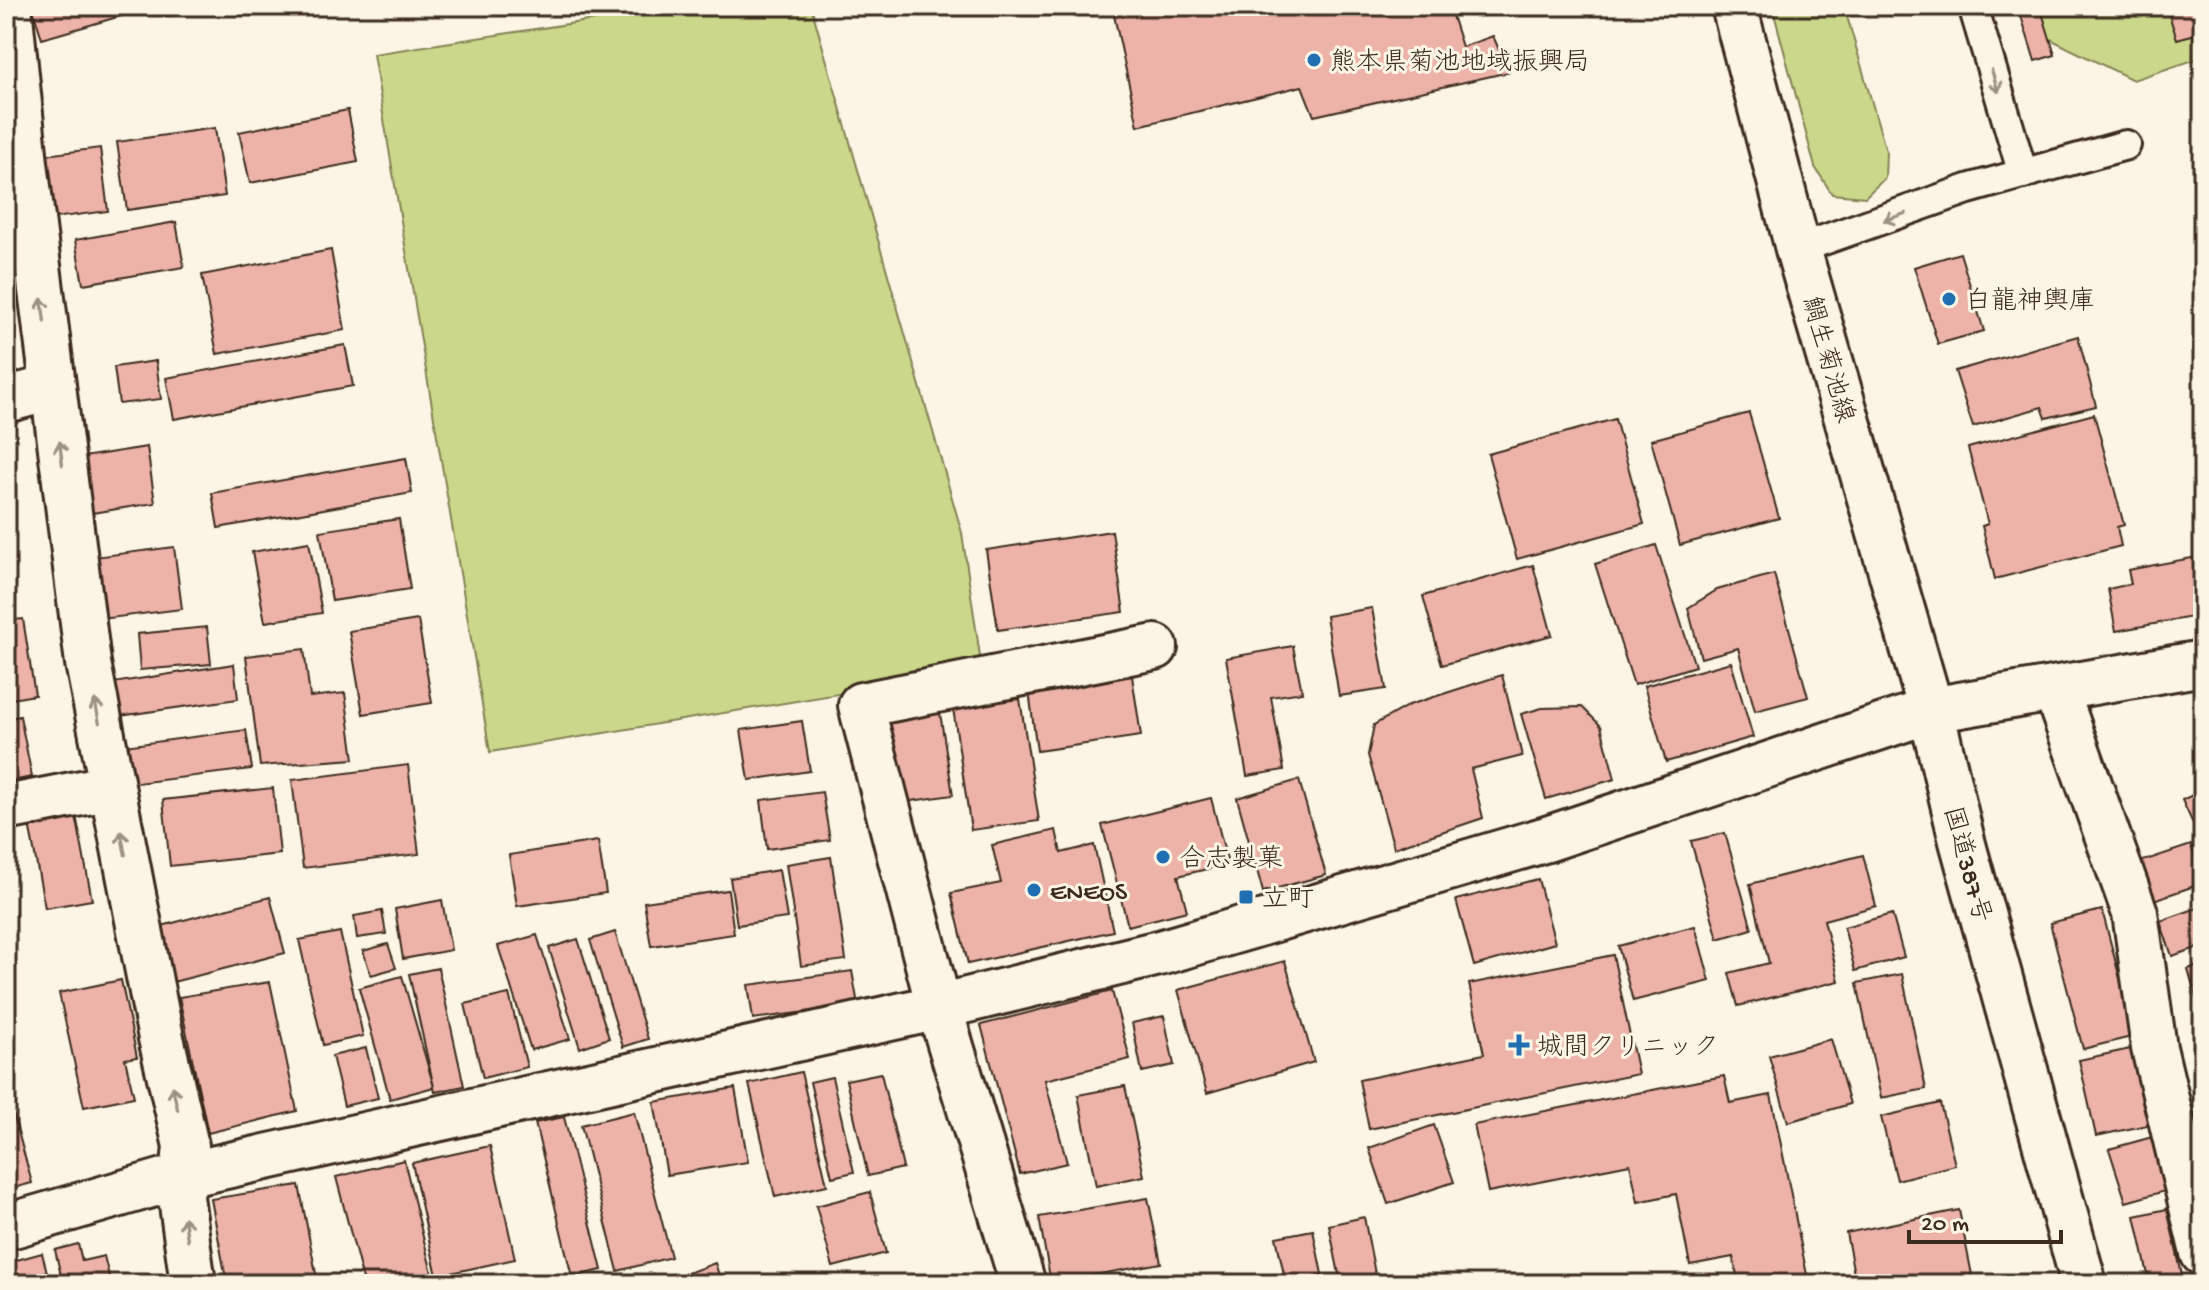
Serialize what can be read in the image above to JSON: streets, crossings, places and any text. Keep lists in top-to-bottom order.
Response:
{
  "streets": {
    "main road": ["鯛生菊池線", "国道387号"]
  },
  "crossings": [
    ["鯛生菊池線", "国道387号"]
  ],
  "places": {
    "other": [
      "熊本県菊池地域振興局",
      "白龍神輿庫",
      "合志製菓",
      "ENEOS"
    ],
    "transit": ["立町"],
    "health": ["城間クリニック"]
  },
  "scale_bar": "20 m"
}
